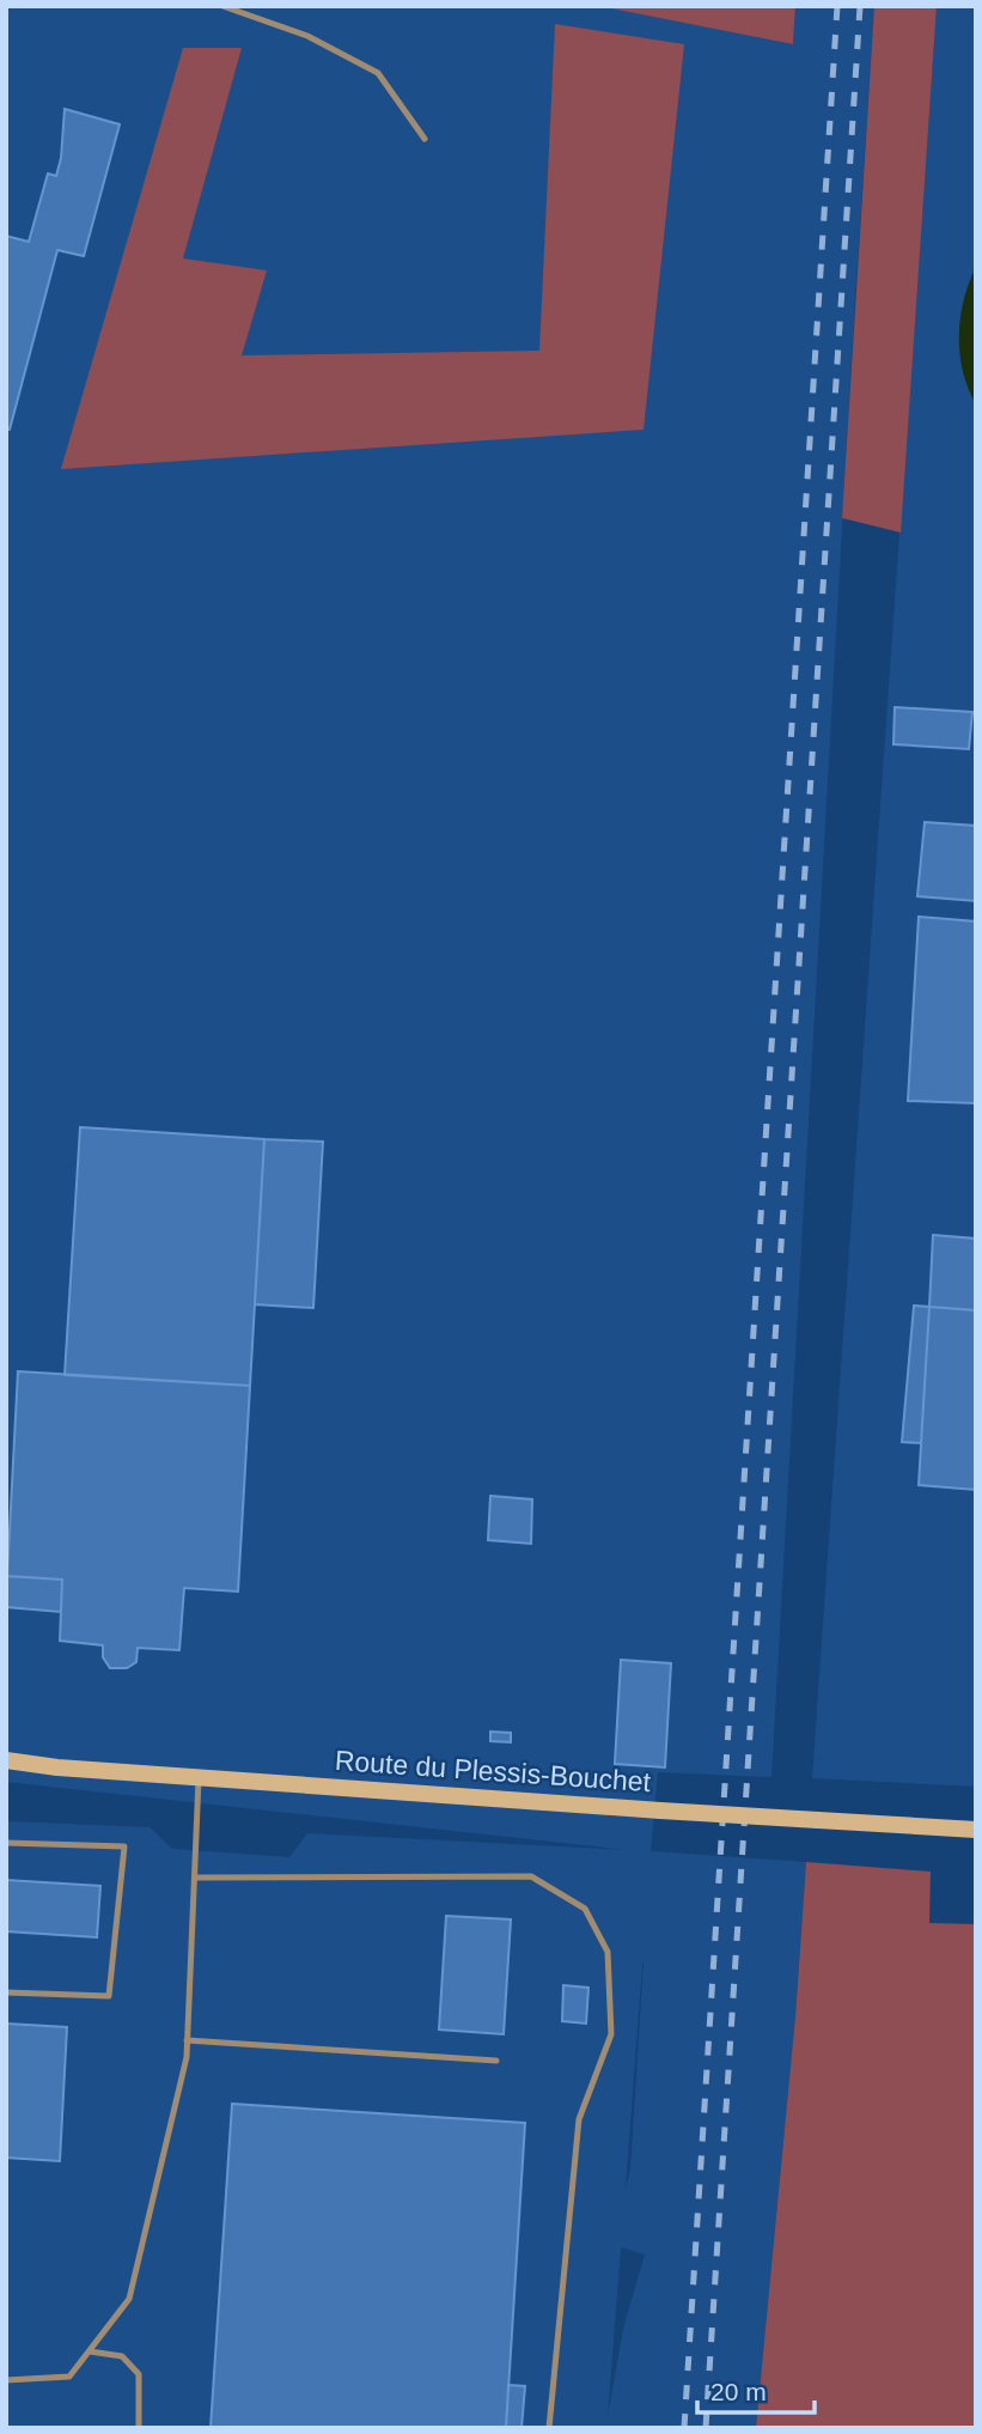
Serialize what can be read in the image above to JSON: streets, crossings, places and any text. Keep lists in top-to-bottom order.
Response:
{
  "streets": {
    "street": ["Route du Plessis-Bouchet"]
  },
  "scale_bar": "20 m"
}
